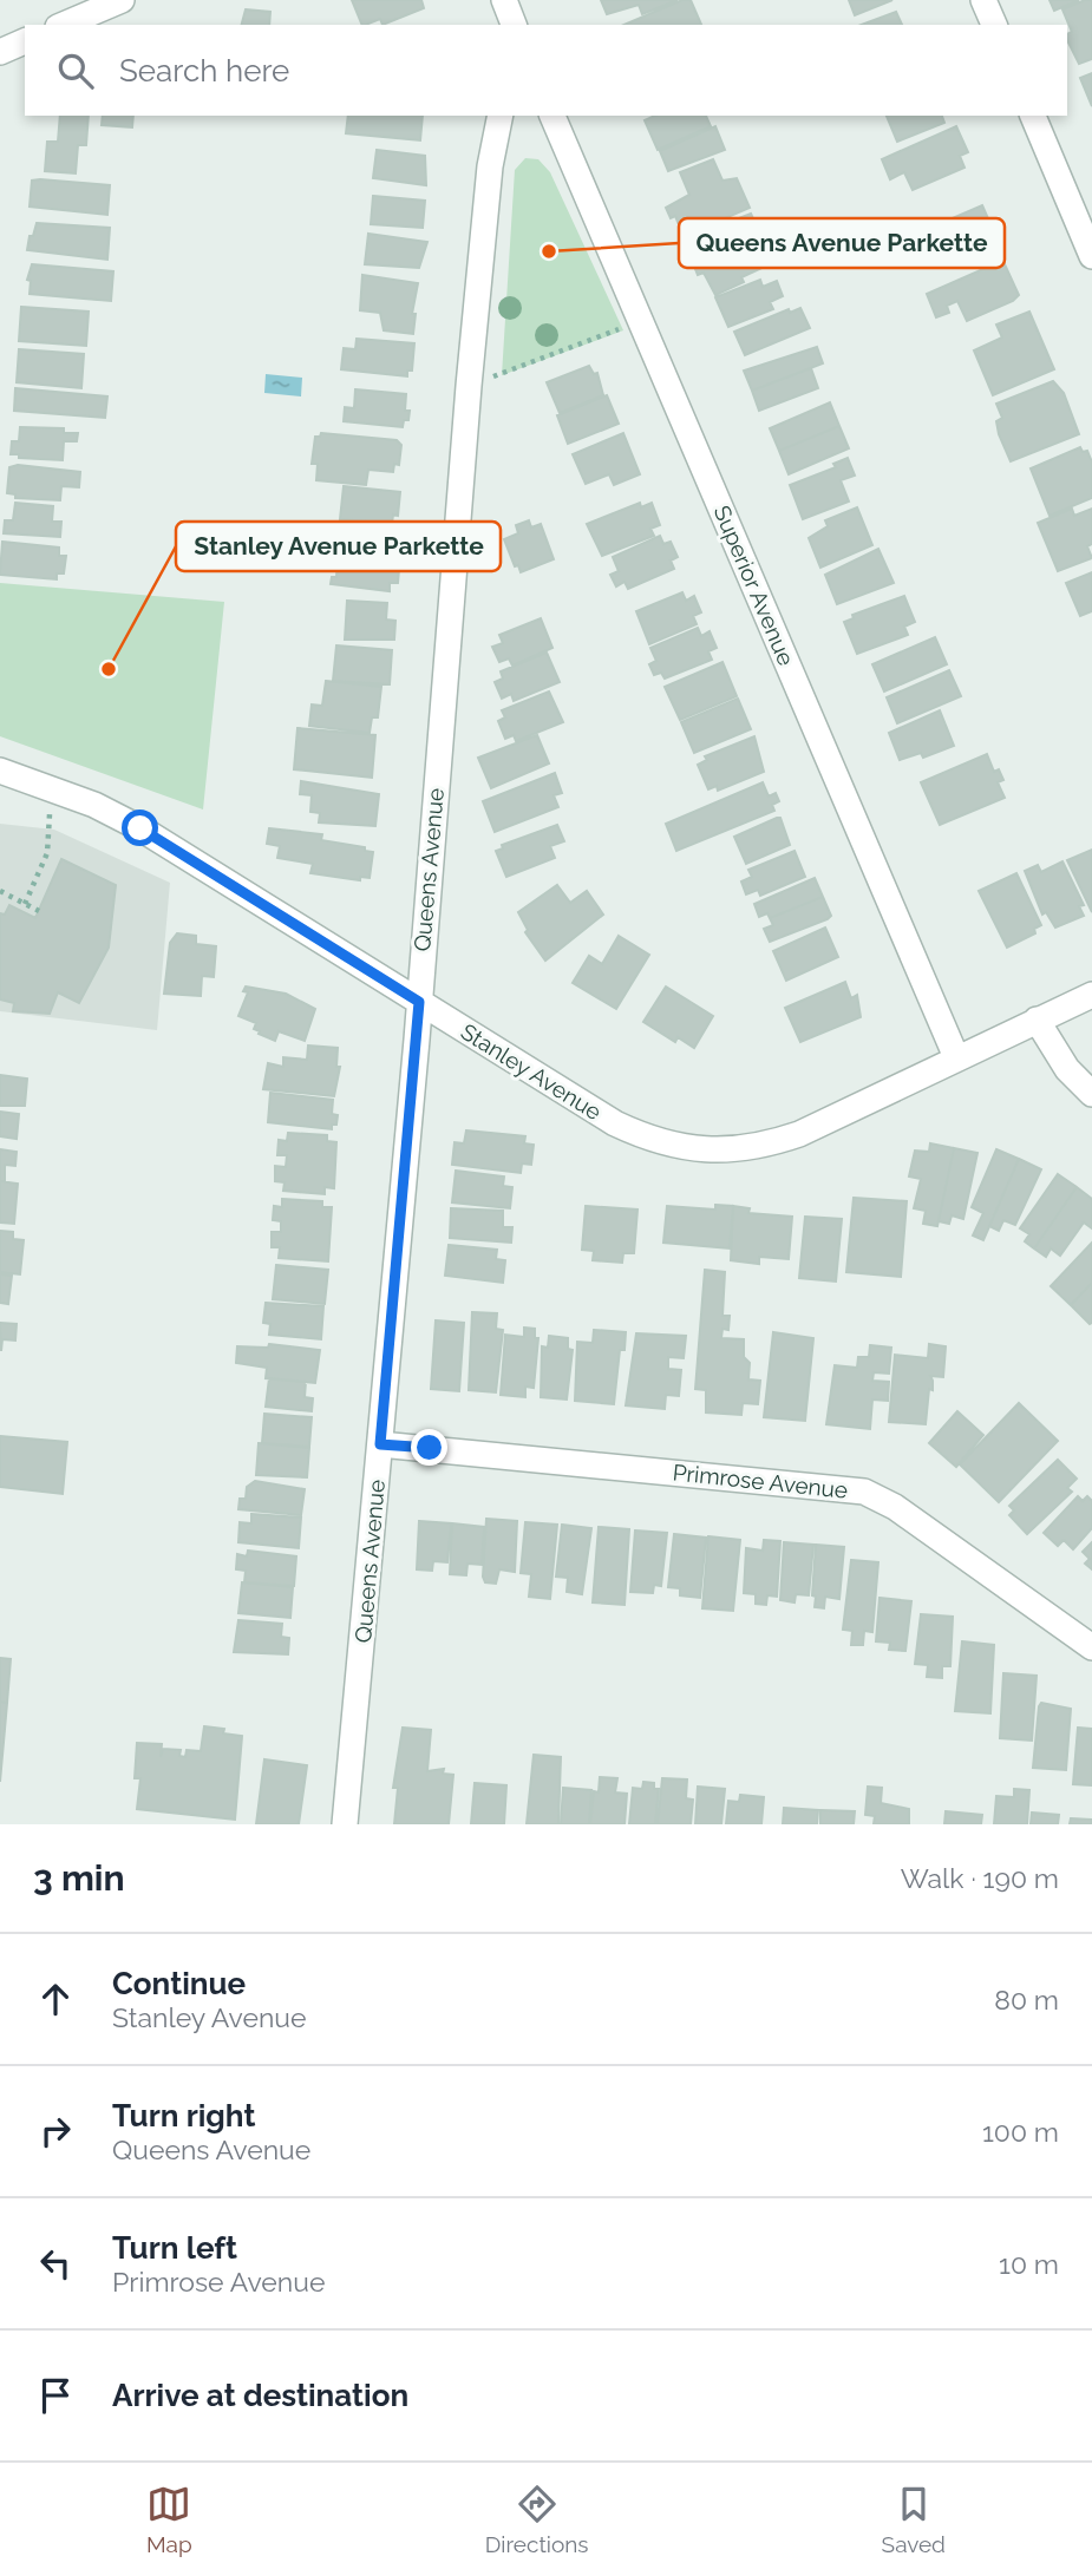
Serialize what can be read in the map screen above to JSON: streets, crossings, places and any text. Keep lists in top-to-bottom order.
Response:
{
  "streets": {
    "street": [
      "Superior Avenue",
      "Queens Avenue",
      "Stanley Avenue",
      "Primrose Avenue"
    ]
  },
  "crossings": [
    ["Superior Avenue", "Stanley Avenue"],
    ["Queens Avenue", "Stanley Avenue"],
    ["Queens Avenue", "Primrose Avenue"]
  ],
  "places": ["Queens Avenue Parkette", "Stanley Avenue Parkette"],
  "page": {
    "search": "Search here",
    "heading": ["3 min", "Walk · 190 m"],
    "list": [
      ["Continue", "Stanley Avenue", "80 m"],
      ["Turn right", "Queens Avenue", "100 m"],
      ["Turn left", "Primrose Avenue", "10 m"],
      "Arrive at destination"
    ],
    "nav": ["Map", "Directions", "Saved"]
  }
}
